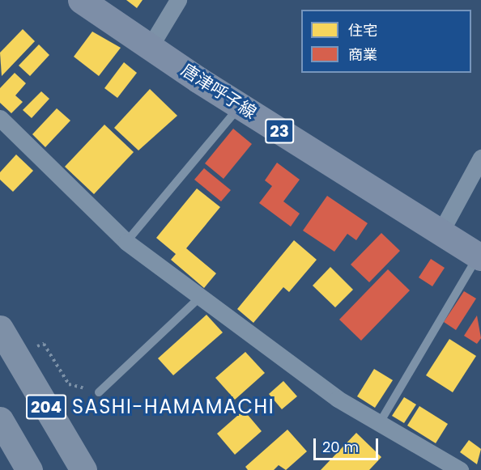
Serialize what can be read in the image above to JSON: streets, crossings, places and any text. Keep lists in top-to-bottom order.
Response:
{
  "streets": {
    "highway": ["204"],
    "main road": ["唐津呼子線", "23"]
  },
  "districts": ["SASHI-HAMAMACHI"],
  "legend": ["住宅", "商業"],
  "scale_bar": "20 m"
}
